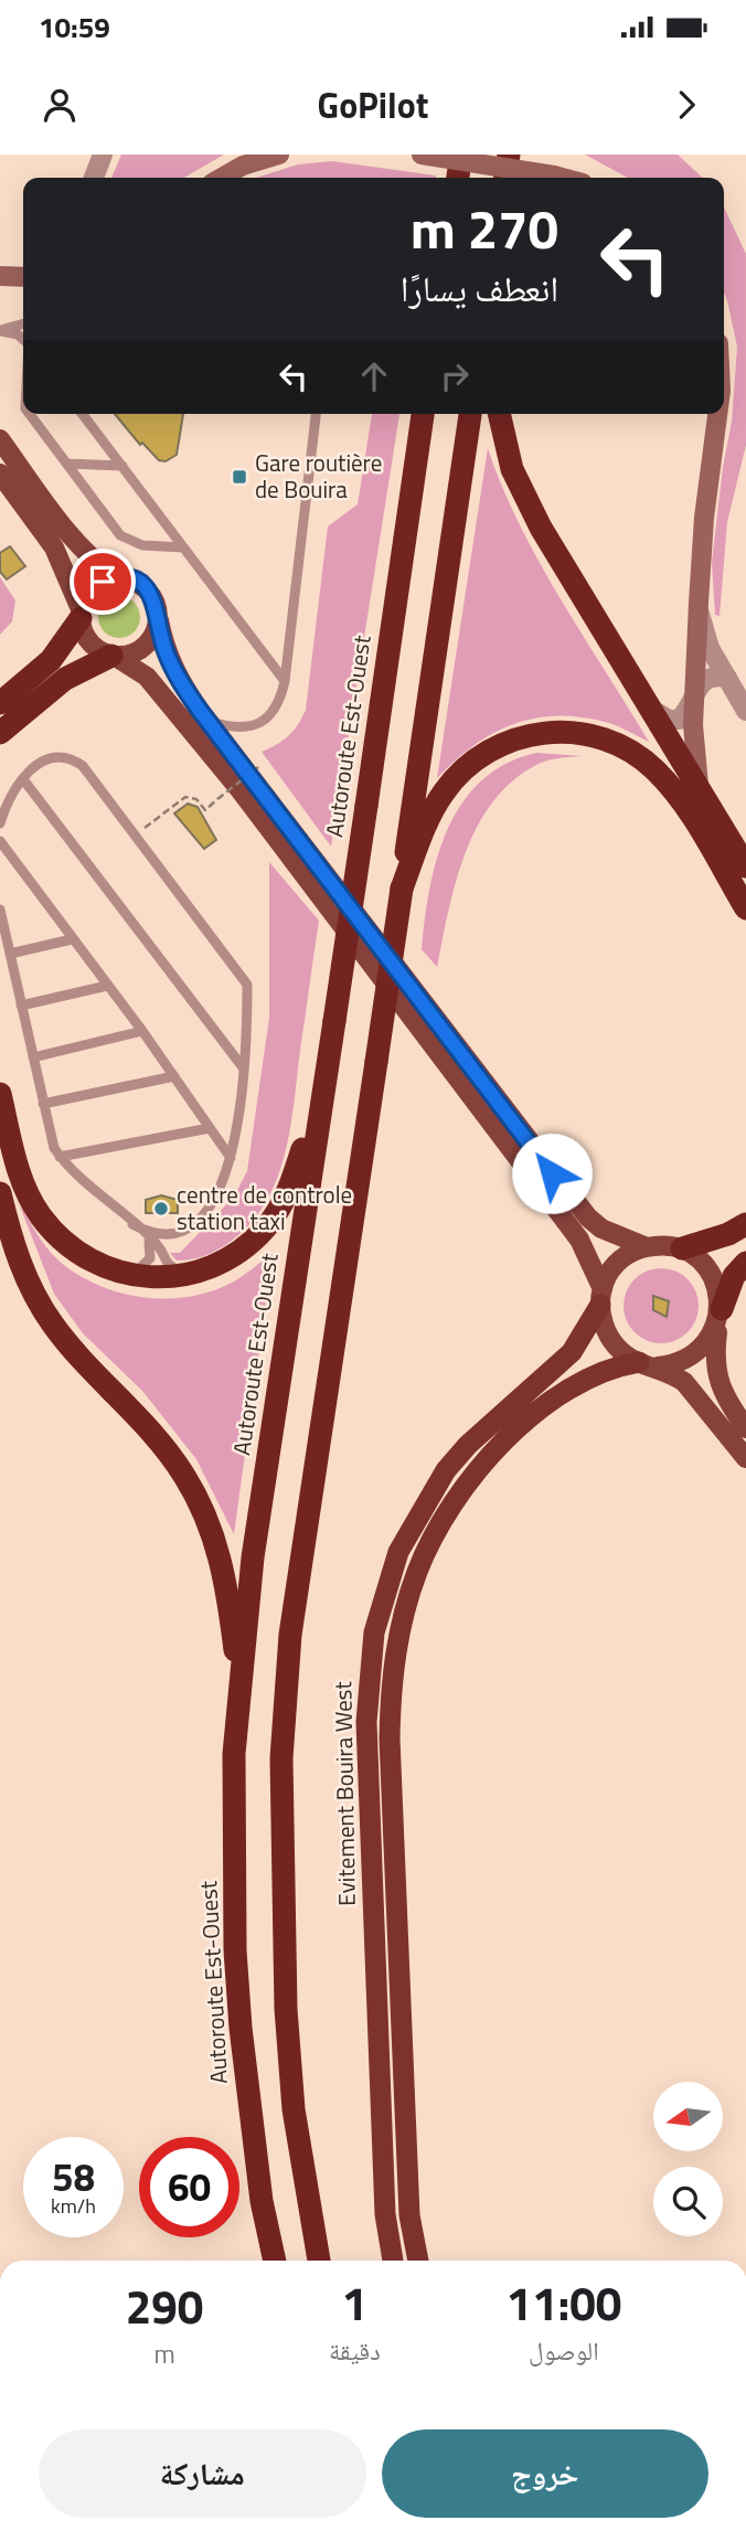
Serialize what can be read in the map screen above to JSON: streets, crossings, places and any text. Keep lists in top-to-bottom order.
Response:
{
  "streets": {
    "highway": ["Autoroute Est-Ouest", "Evitement Bouira West"]
  },
  "places": {
    "transit": ["Gare routière de Bouira"],
    "other": ["centre de controle station taxi"]
  },
  "north": "left",
  "page": {
    "status": "10:59",
    "header": "GoPilot",
    "turn": ["270 m", "انعطف يسارًا"],
    "speed": "58 km/h",
    "limit": "60",
    "eta": [
      "11:00",
      "الوصول",
      "1",
      "دقيقة",
      "290",
      "m"
    ],
    "buttons": ["خروج", "مشاركة"]
  }
}
